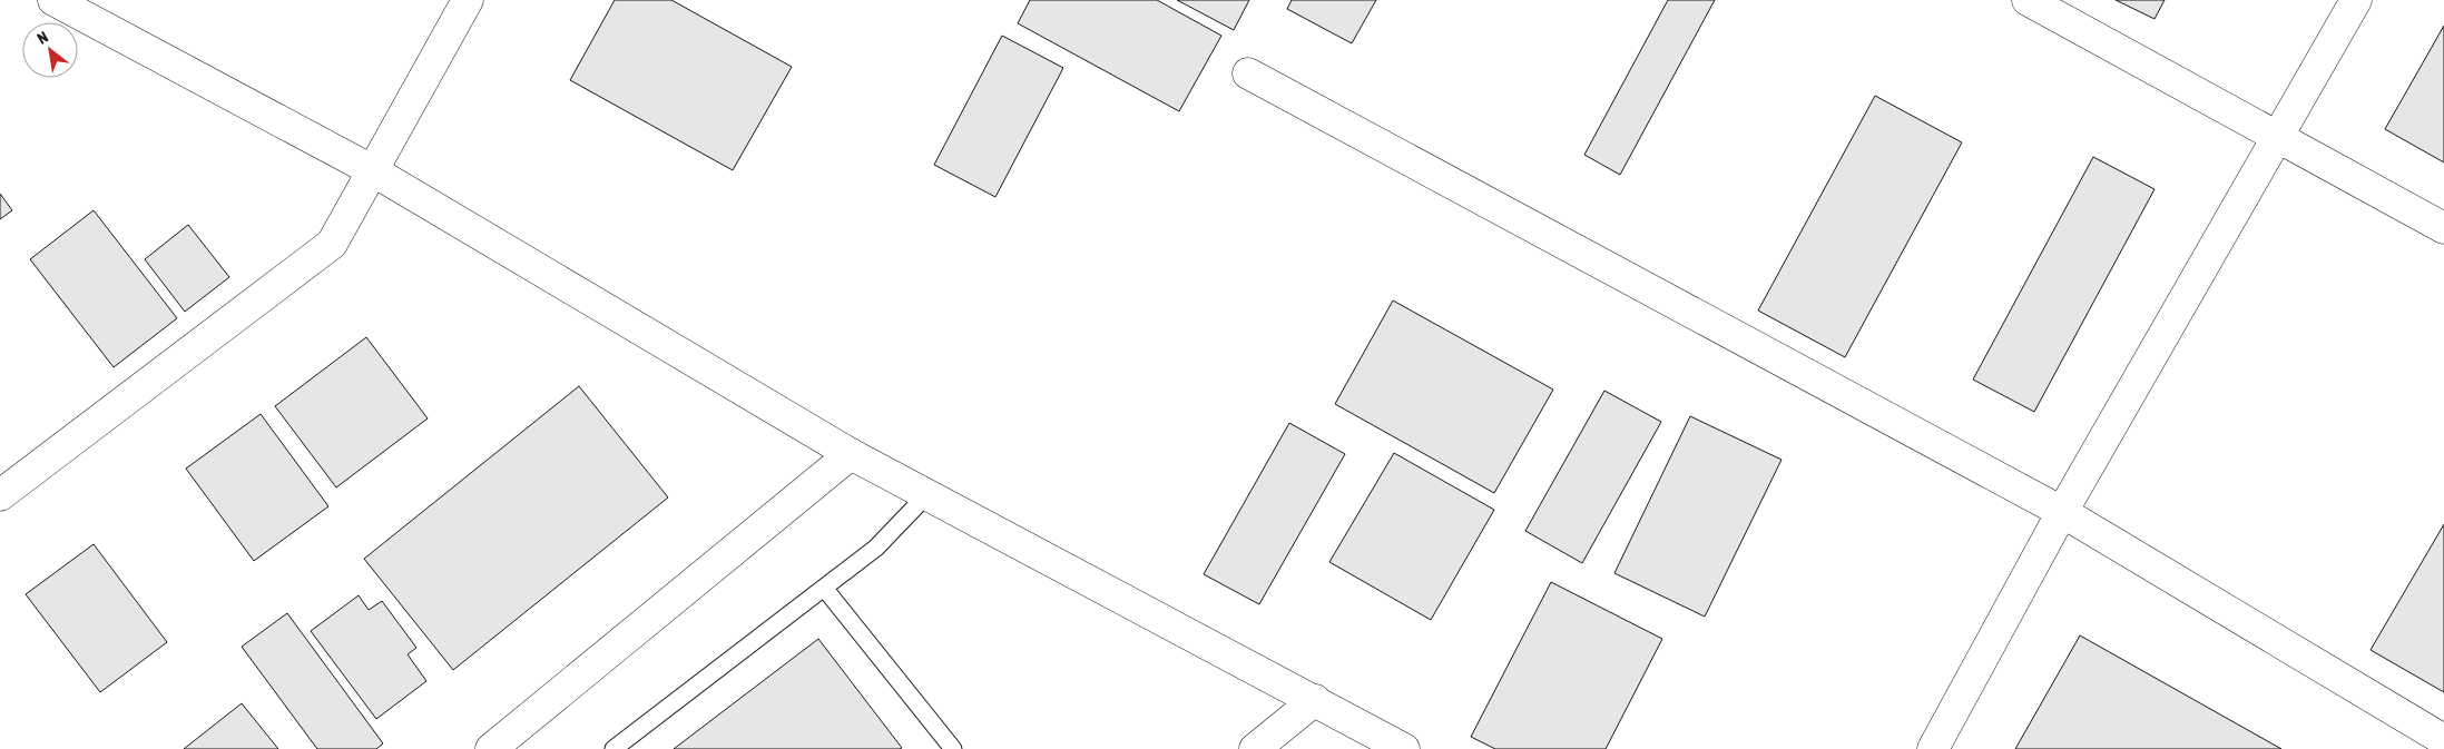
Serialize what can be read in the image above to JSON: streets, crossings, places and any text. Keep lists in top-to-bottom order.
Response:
{
  "north": "top left"
}
